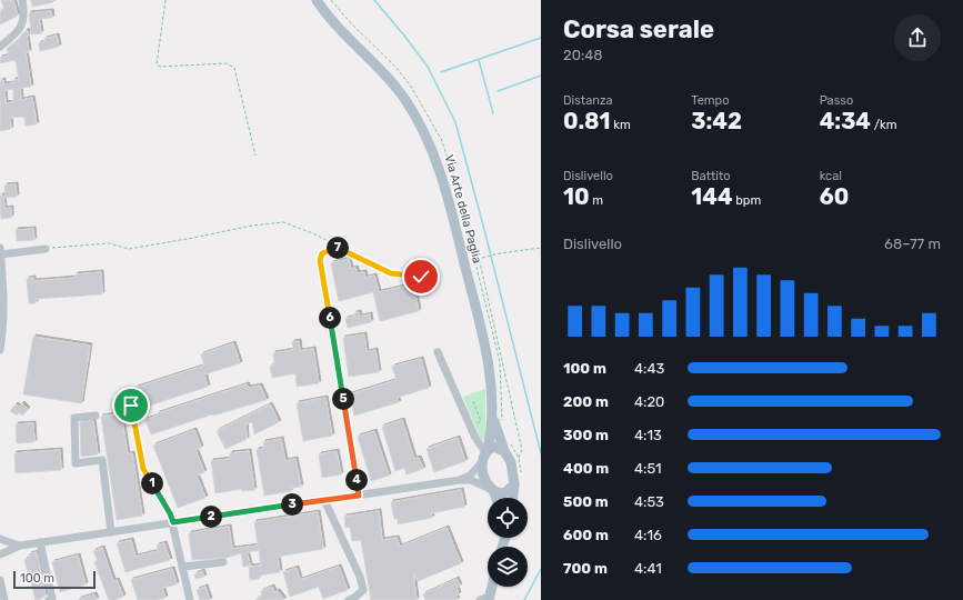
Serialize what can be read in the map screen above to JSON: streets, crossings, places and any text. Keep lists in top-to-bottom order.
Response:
{
  "streets": {
    "main road": ["Via Arte della Paglia"]
  },
  "scale_bar": "100 m",
  "page": {
    "heading": ["Corsa serale", "20:48"],
    "stats": [
      ["Distanza", "0.81 km"],
      ["Tempo", "3:42"],
      ["Passo", "4:34 /km"],
      ["Dislivello", "10 m"],
      ["Battito", "144 bpm"],
      ["kcal", "60"]
    ],
    "chart": ["Dislivello", "68–77 m"],
    "pins": [
      "7",
      "6",
      "5",
      "4",
      "1",
      "3",
      "2"
    ],
    "list": [
      {
        "name": "100 m",
        "note": "4:43"
      },
      {
        "name": "200 m",
        "note": "4:20"
      },
      {
        "name": "300 m",
        "note": "4:13"
      },
      {
        "name": "400 m",
        "note": "4:51"
      },
      {
        "name": "500 m",
        "note": "4:53"
      },
      {
        "name": "600 m",
        "note": "4:16"
      },
      {
        "name": "700 m",
        "note": "4:41"
      }
    ],
    "scale": "100 m"
  }
}
